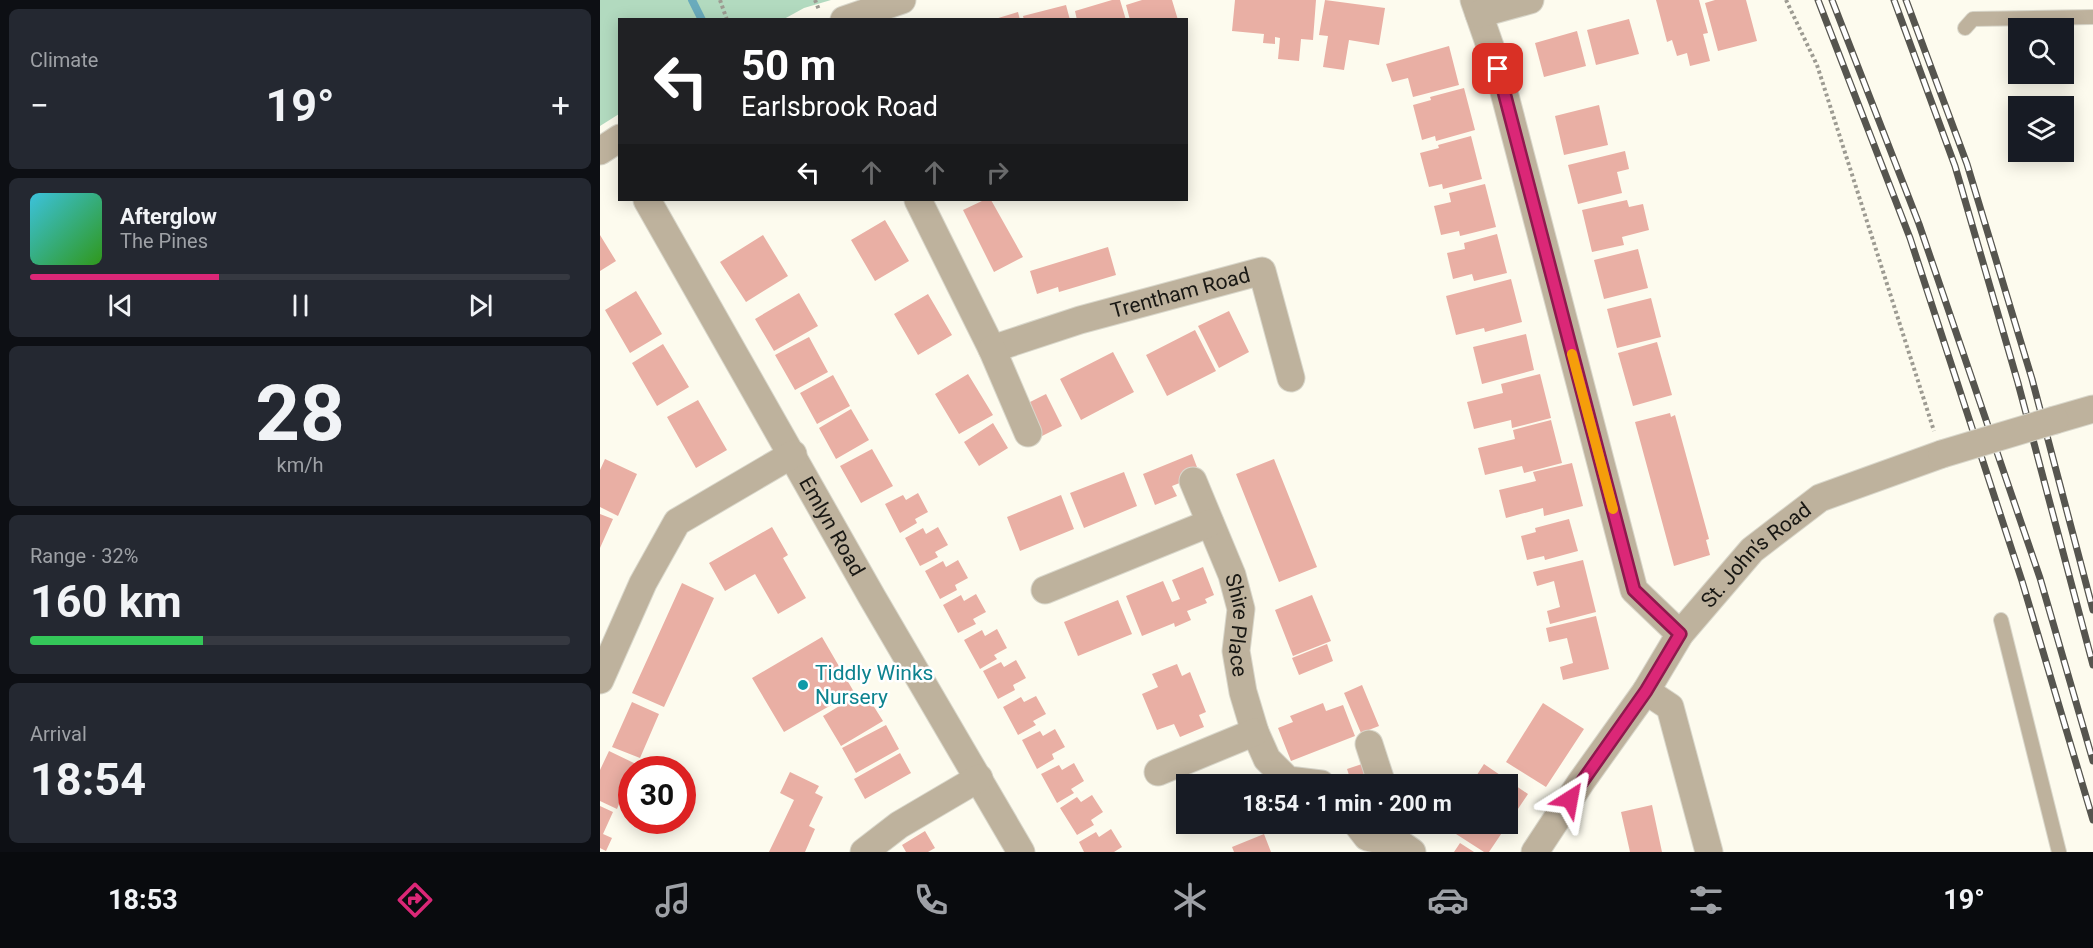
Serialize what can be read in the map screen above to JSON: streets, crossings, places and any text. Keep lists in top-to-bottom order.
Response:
{
  "streets": {
    "street": [
      "Trentham Road",
      "Emlyn Road",
      "St. John's Road",
      "Shire Place"
    ]
  },
  "places": ["Tiddly Winks Nursery"],
  "page": {
    "tile": [
      "Climate",
      ["28", "km/h"],
      ["Range · 32%", "160 km"],
      ["Arrival", "18:54"]
    ],
    "turn": ["50 m", "Earlsbrook Road"],
    "heat": ["−", "19°", "+"],
    "song": ["Afterglow", "The Pines"],
    "limit": "30",
    "trip": "18:54 · 1 min · 200 m",
    "tabs": ["18:53", "19°"]
  }
}
